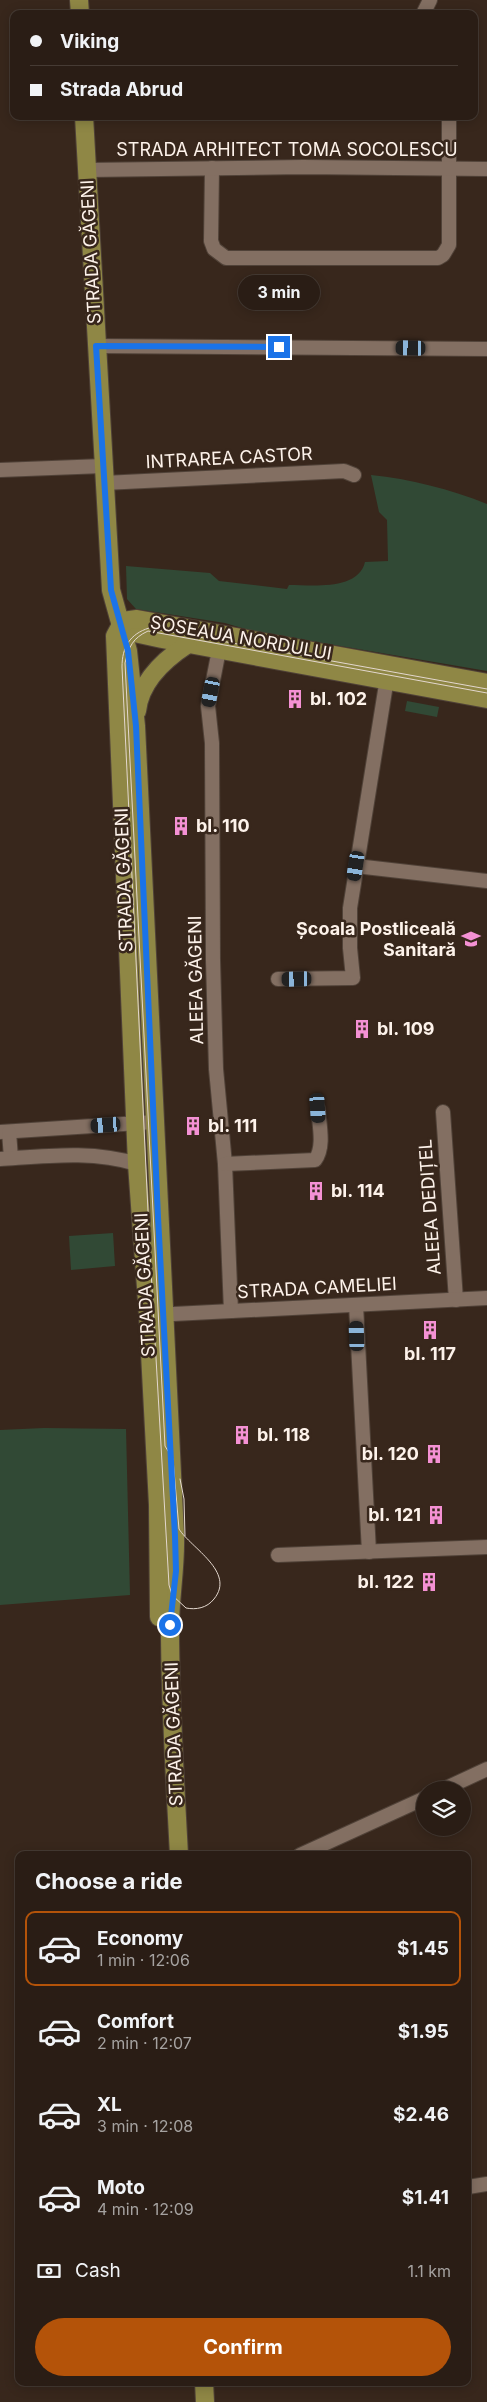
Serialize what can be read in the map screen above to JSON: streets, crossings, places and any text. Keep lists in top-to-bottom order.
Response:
{
  "streets": {
    "main road": ["STRADA GĂGENI", "ȘOSEAUA NORDULUI"],
    "street": [
      "STRADA ARHITECT TOMA SOCOLESCU",
      "INTRAREA CASTOR",
      "ALEEA GĂGENI",
      "ALEEA DEDIȚEL",
      "STRADA CAMELIEI"
    ]
  },
  "crossings": [
    ["STRADA ARHITECT TOMA SOCOLESCU", "STRADA GĂGENI"],
    ["STRADA GĂGENI", "INTRAREA CASTOR"],
    ["STRADA GĂGENI", "ȘOSEAUA NORDULUI"],
    ["STRADA GĂGENI", "STRADA CAMELIEI"],
    ["ȘOSEAUA NORDULUI", "ALEEA GĂGENI"],
    ["ALEEA GĂGENI", "STRADA CAMELIEI"],
    ["ALEEA DEDIȚEL", "STRADA CAMELIEI"]
  ],
  "places": {
    "building": [
      "bl. 102",
      "bl. 110",
      "bl. 109",
      "bl. 111",
      "bl. 114",
      "bl. 117",
      "bl. 118",
      "bl. 120",
      "bl. 121",
      "bl. 122"
    ],
    "school or university": ["Școala Postliceală Sanitară"]
  },
  "page": {
    "banner": ["Viking", "Strada Abrud"],
    "bubble": "3 min",
    "heading": "Choose a ride",
    "list": [
      {
        "name": "Economy",
        "note": "1 min · 12:06",
        "value": "$1.45"
      },
      {
        "name": "Comfort",
        "note": "2 min · 12:07",
        "value": "$1.95"
      },
      {
        "name": "XL",
        "note": "3 min · 12:08",
        "value": "$2.46"
      },
      {
        "name": "Moto",
        "note": "4 min · 12:09",
        "value": "$1.41"
      }
    ],
    "pay": ["Cash", "1.1 km"],
    "buttons": "Confirm"
  }
}
